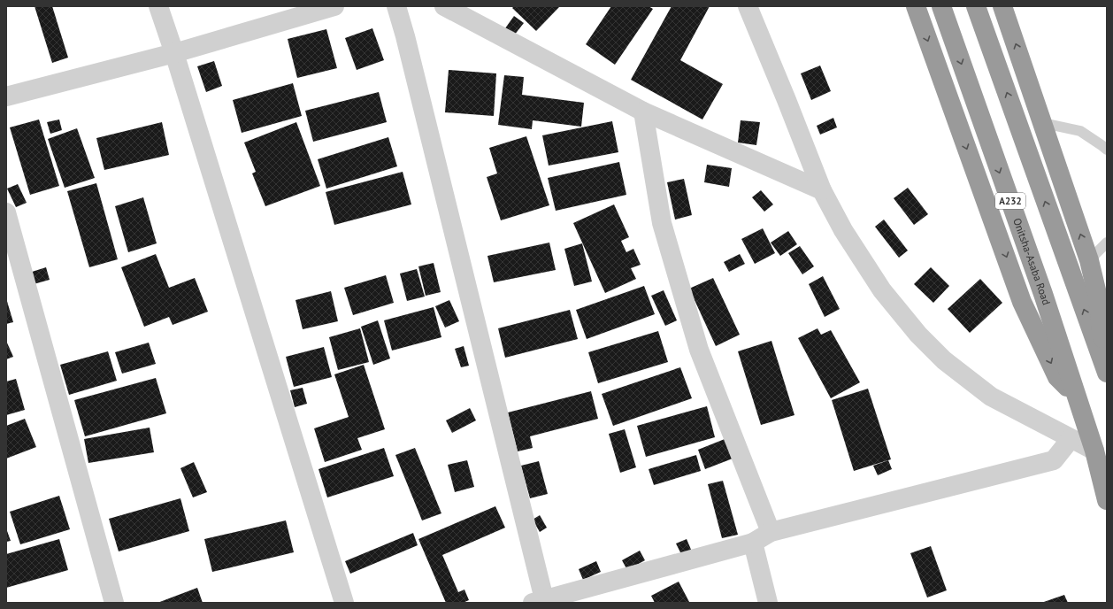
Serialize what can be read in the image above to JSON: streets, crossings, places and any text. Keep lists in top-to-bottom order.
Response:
{
  "streets": {
    "highway": ["A232", "Onitsha-Asaba Road"]
  }
}
